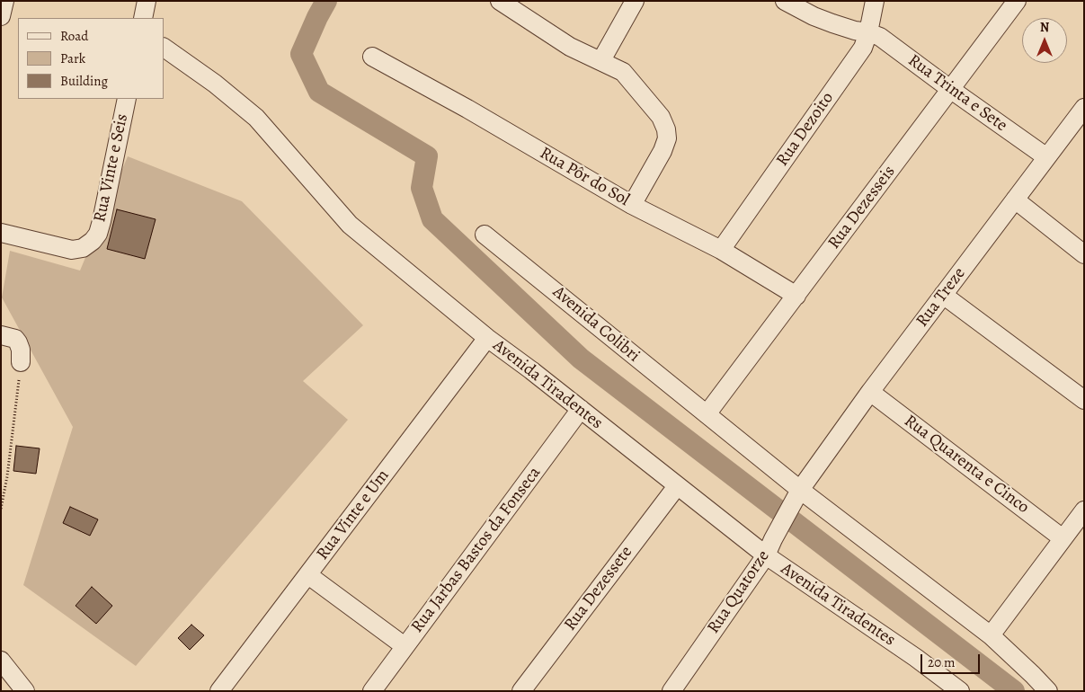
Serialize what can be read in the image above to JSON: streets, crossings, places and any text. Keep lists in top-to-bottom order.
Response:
{
  "streets": {
    "street": [
      "Rua Trinta e Sete",
      "Rua Dezoito",
      "Rua Vinte e Seis",
      "Rua Pôr do Sol",
      "Rua Dezesseis",
      "Rua Treze",
      "Avenida Colibri",
      "Avenida Tiradentes",
      "Rua Quarenta e Cinco",
      "Rua Vinte e Um",
      "Rua Jarbas Bastos da Fonseca",
      "Rua Dezessete",
      "Rua Quatorze"
    ]
  },
  "crossings": [
    ["Rua Trinta e Sete", "Rua Dezoito"],
    ["Rua Trinta e Sete", "Rua Dezesseis"],
    ["Rua Trinta e Sete", "Rua Treze"],
    ["Rua Dezoito", "Rua Pôr do Sol"],
    ["Rua Pôr do Sol", "Rua Dezesseis"],
    ["Rua Dezesseis", "Avenida Colibri"],
    ["Rua Treze", "Rua Quarenta e Cinco"],
    ["Rua Treze", "Rua Quatorze"],
    ["Avenida Tiradentes", "Rua Vinte e Um"],
    ["Avenida Tiradentes", "Rua Jarbas Bastos da Fonseca"],
    ["Avenida Tiradentes", "Rua Dezessete"],
    ["Avenida Tiradentes", "Rua Quatorze"]
  ],
  "legend": ["Road", "Park", "Building"],
  "scale_bar": "20 m",
  "north": "top"
}
